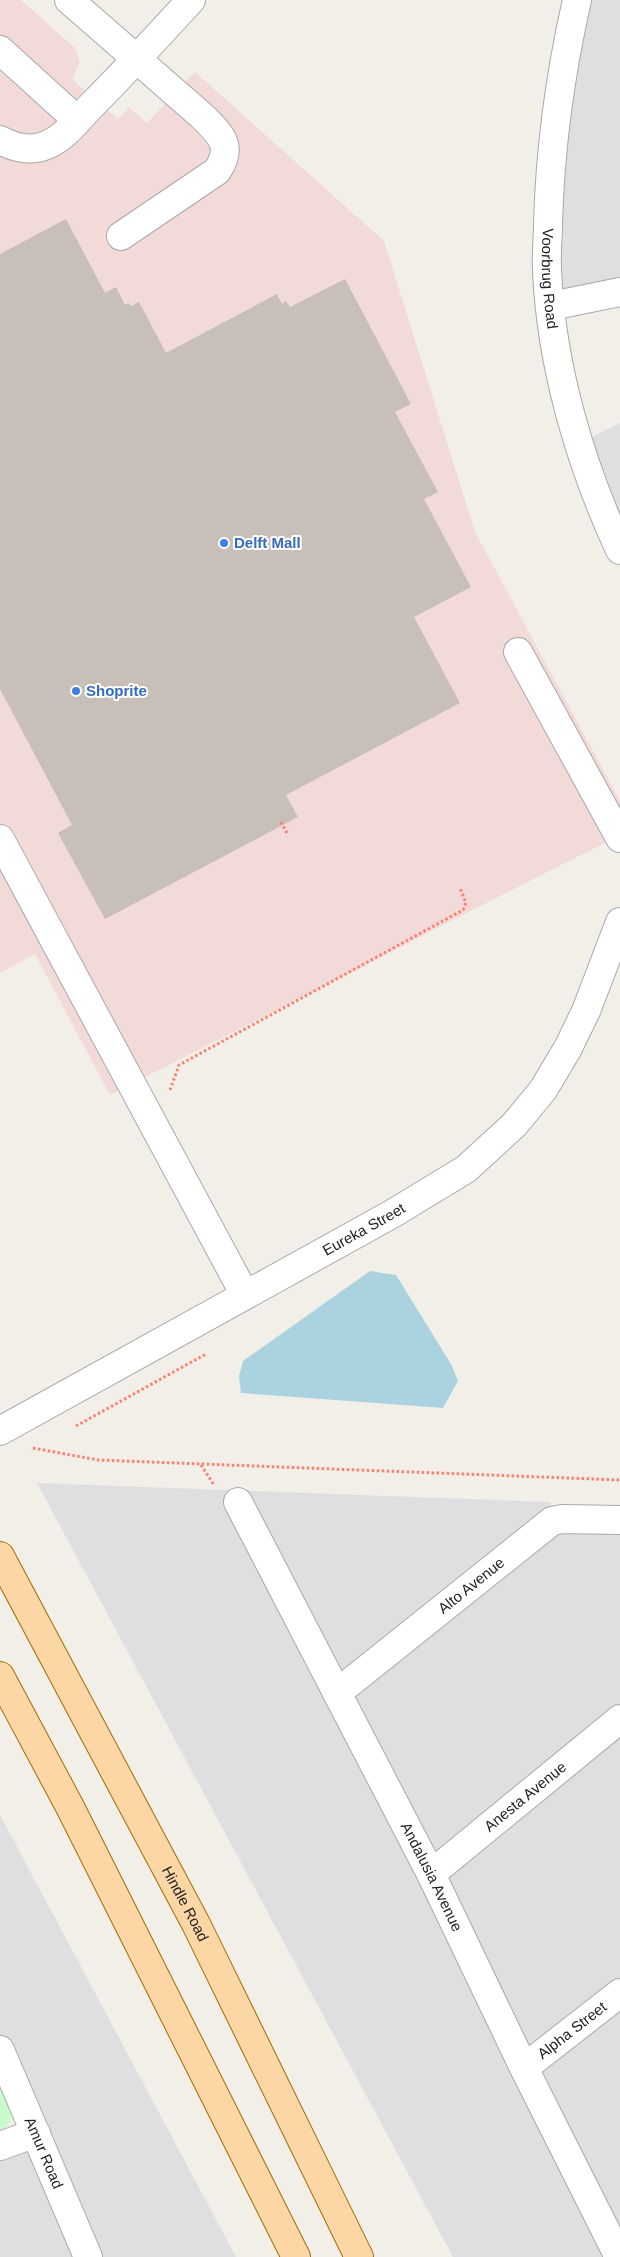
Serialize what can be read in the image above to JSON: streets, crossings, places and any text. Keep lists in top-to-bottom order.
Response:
{
  "streets": {
    "main road": ["Hindle Road"],
    "street": [
      "Voorbrug Road",
      "Eureka Street",
      "Alto Avenue",
      "Anesta Avenue",
      "Andalusia Avenue",
      "Alpha Street",
      "Amur Road"
    ]
  },
  "crossings": [
    ["Alto Avenue", "Andalusia Avenue"],
    ["Anesta Avenue", "Andalusia Avenue"],
    ["Andalusia Avenue", "Alpha Street"]
  ],
  "places": ["Delft Mall", "Shoprite"]
}
